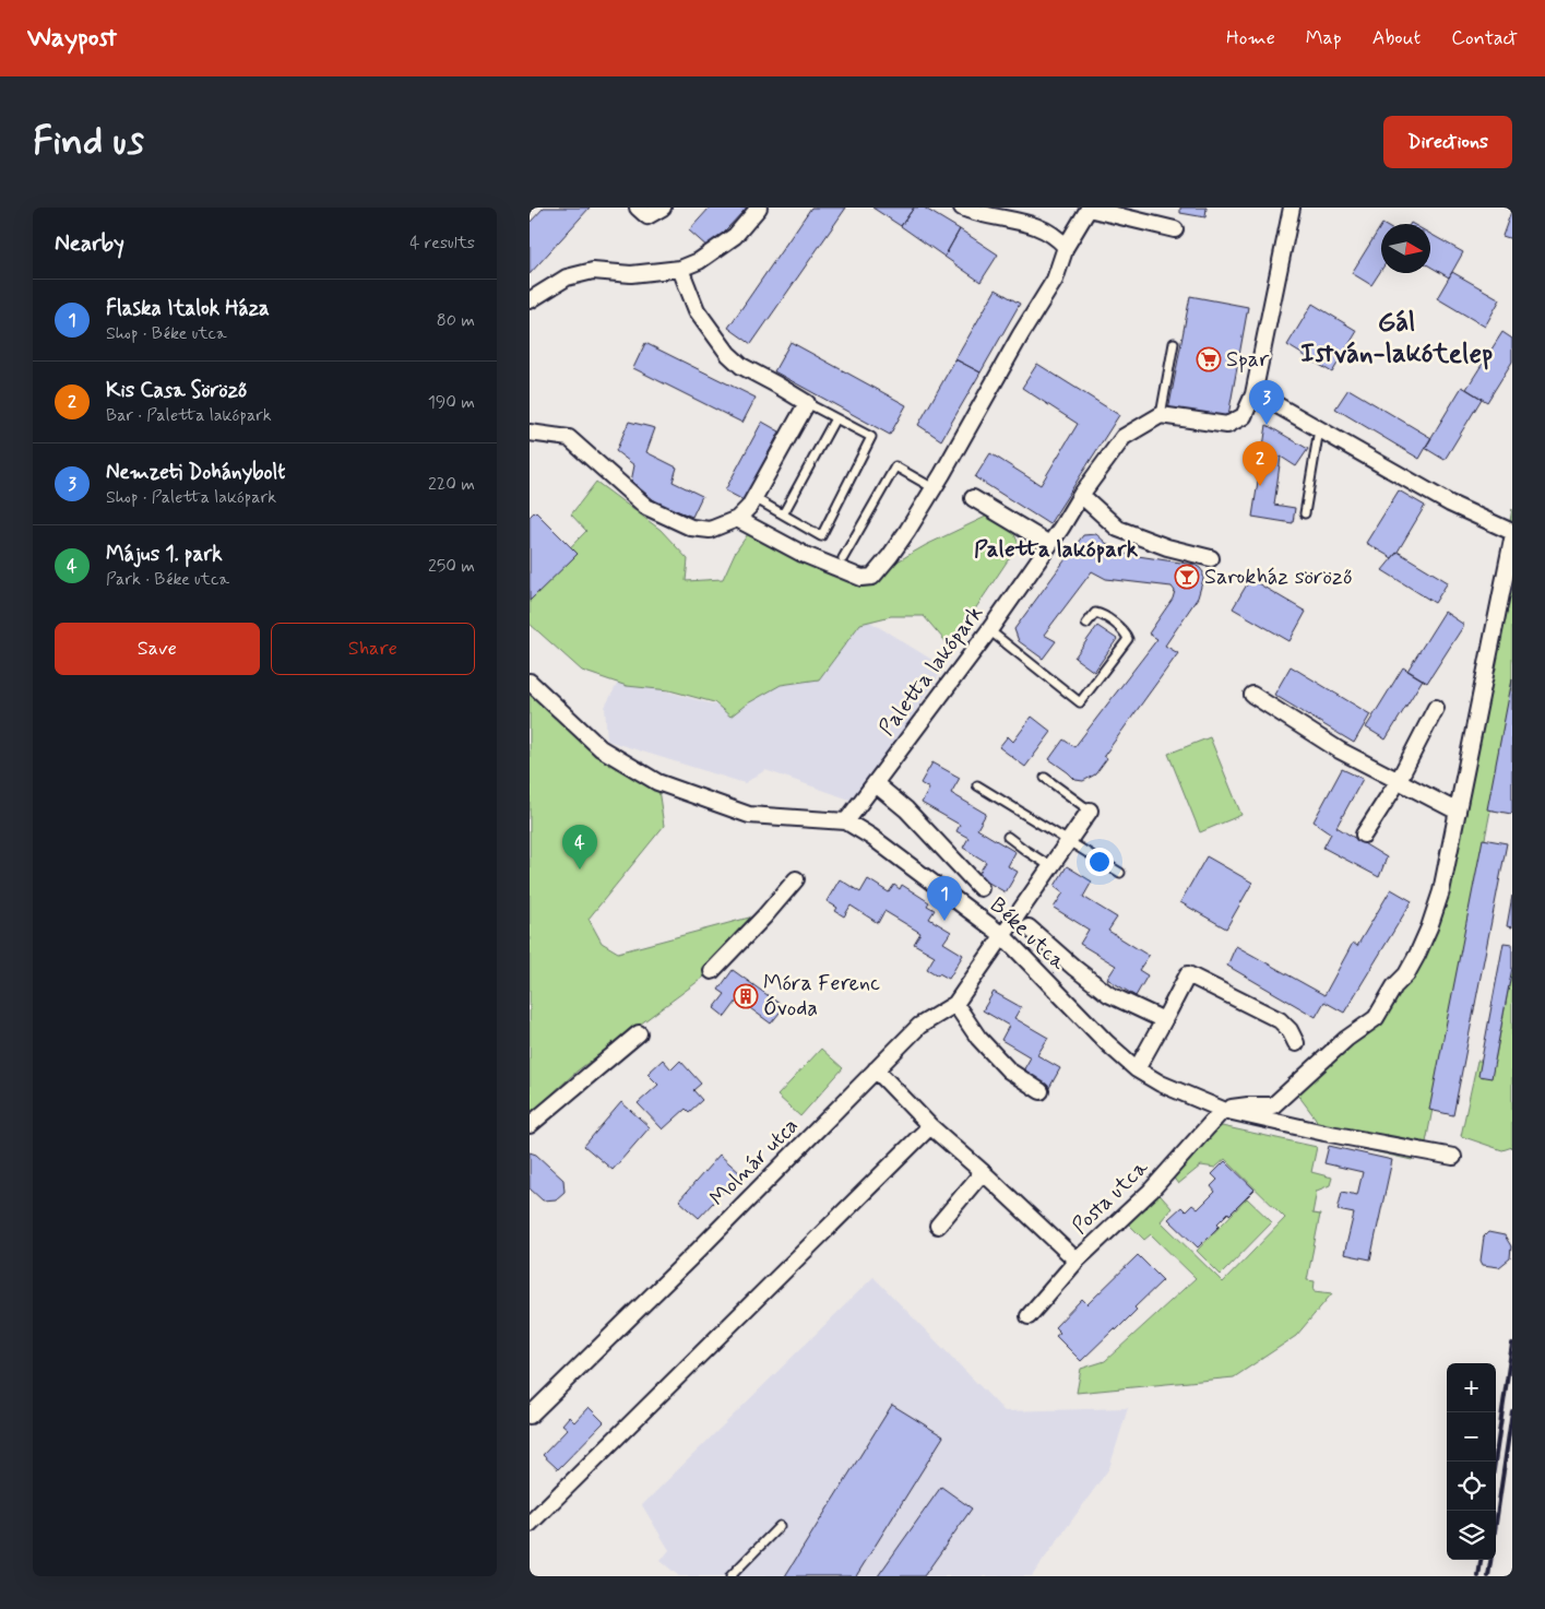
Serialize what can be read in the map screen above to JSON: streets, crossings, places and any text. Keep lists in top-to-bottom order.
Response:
{
  "streets": {
    "street": [
      "Paletta lakópark",
      "Béke utca",
      "Molnár utca",
      "Posta utca"
    ]
  },
  "crossings": [
    ["Paletta lakópark", "Béke utca"],
    ["Béke utca", "Molnár utca"],
    ["Béke utca", "Posta utca"]
  ],
  "districts": ["Gál István-lakótelep", "Paletta lakópark"],
  "places": {
    "supermarket": ["Spar"],
    "bar": ["Sarokház söröző"],
    "building": ["Móra Ferenc Óvoda"]
  },
  "north": "right",
  "page": {
    "header": "Waypost",
    "nav": [
      "Home",
      "Map",
      "About",
      "Contact"
    ],
    "buttons": [
      "Directions",
      ["Save", "Share"]
    ],
    "title": "Find us",
    "heading": ["Nearby", "4 results"],
    "list": [
      {
        "mark": "1",
        "name": "Flaska Italok Háza",
        "note": "Shop · Béke utca",
        "value": "80 m"
      },
      {
        "mark": "2",
        "name": "Kis Casa Söröző",
        "note": "Bar · Paletta lakópark",
        "value": "190 m"
      },
      {
        "mark": "3",
        "name": "Nemzeti Dohánybolt",
        "note": "Shop · Paletta lakópark",
        "value": "220 m"
      },
      {
        "mark": "4",
        "name": "Május 1. park",
        "note": "Park · Béke utca",
        "value": "250 m"
      }
    ],
    "pins": [
      "3",
      "2",
      "4",
      "1"
    ],
    "map_buttons": ["+", "−"]
  }
}
